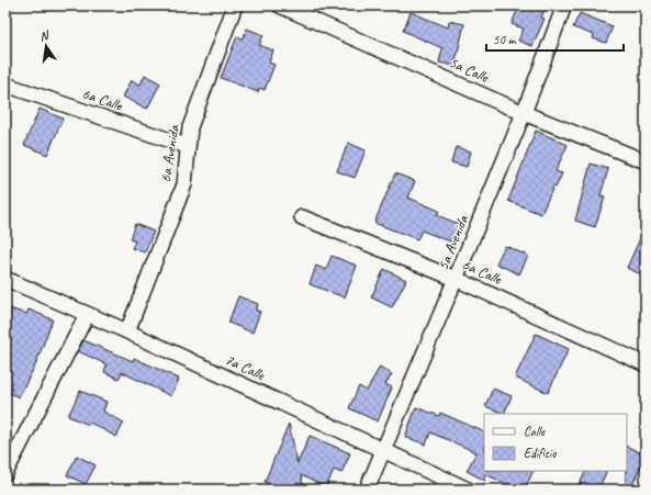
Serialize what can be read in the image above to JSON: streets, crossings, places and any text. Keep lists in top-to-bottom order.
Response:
{
  "streets": {
    "street": [
      "5a Calle",
      "6a Calle",
      "6a Avenida",
      "5a Avenida",
      "7a Calle"
    ]
  },
  "crossings": [
    ["5a Calle", "5a Avenida"],
    ["6a Calle", "6a Avenida"],
    ["6a Calle", "5a Avenida"],
    ["6a Avenida", "7a Calle"],
    ["5a Avenida", "7a Calle"]
  ],
  "legend": ["Calle", "Edificio"],
  "scale_bar": "50 m",
  "north": "top"
}
